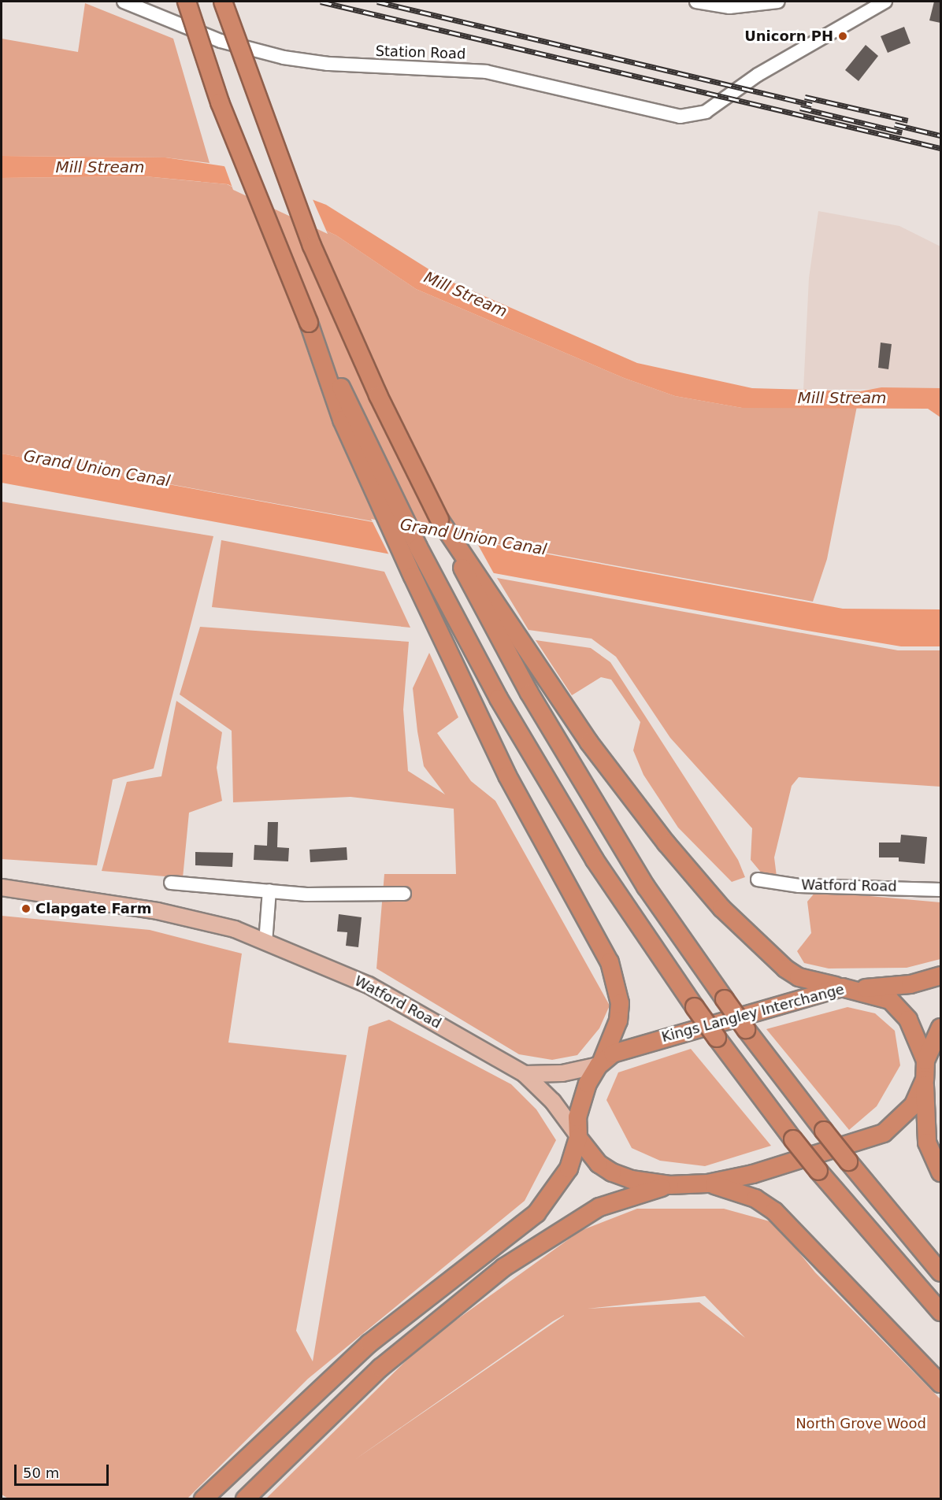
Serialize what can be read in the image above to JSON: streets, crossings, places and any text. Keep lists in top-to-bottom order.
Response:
{
  "streets": {
    "highway": ["Kings Langley Interchange"],
    "main road": ["Watford Road"],
    "street": ["Station Road"]
  },
  "crossings": [
    ["Watford Road", "Kings Langley Interchange"]
  ],
  "water": ["Mill Stream", "Grand Union Canal"],
  "parks": ["North Grove Wood"],
  "places": ["Unicorn PH", "Clapgate Farm"],
  "scale_bar": "50 m"
}
